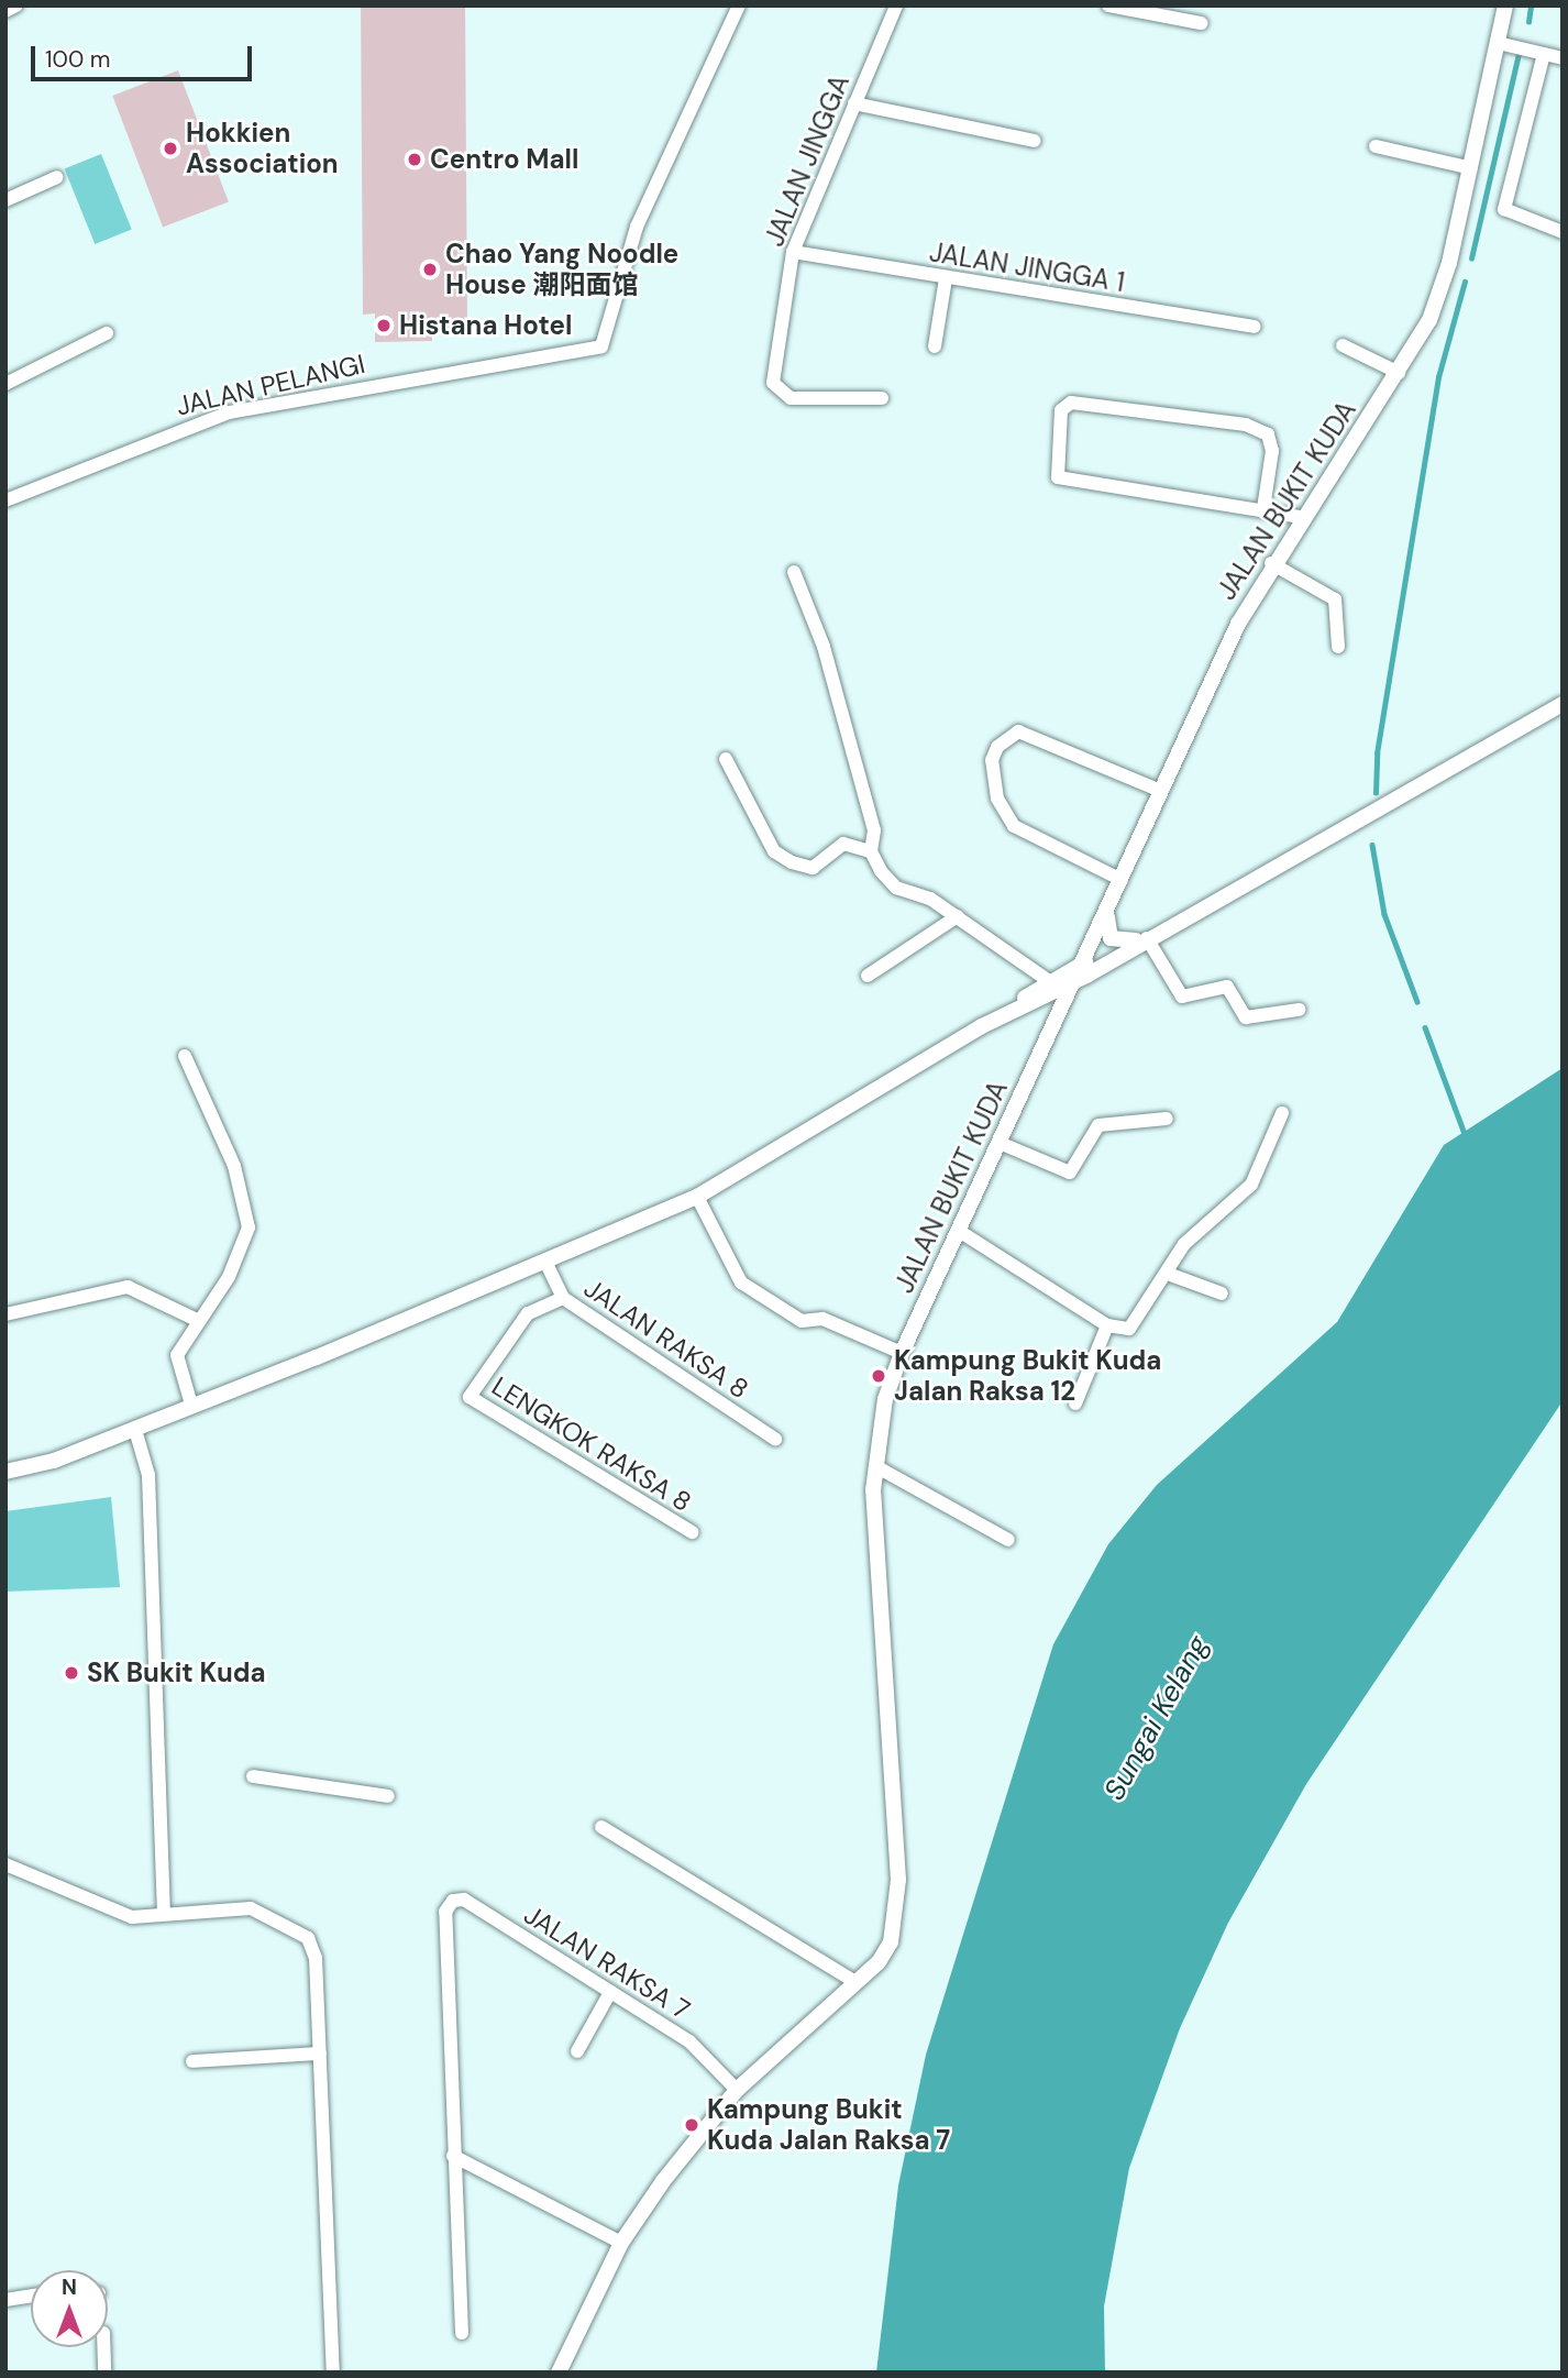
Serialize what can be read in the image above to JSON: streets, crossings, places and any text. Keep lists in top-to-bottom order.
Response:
{
  "streets": {
    "street": [
      "JALAN JINGGA",
      "JALAN JINGGA 1",
      "JALAN PELANGI",
      "JALAN BUKIT KUDA",
      "JALAN RAKSA 8",
      "LENGKOK RAKSA 8",
      "JALAN RAKSA 7"
    ]
  },
  "crossings": [
    ["JALAN JINGGA", "JALAN JINGGA 1"],
    ["JALAN BUKIT KUDA", "JALAN RAKSA 7"],
    ["JALAN RAKSA 8", "LENGKOK RAKSA 8"]
  ],
  "water": ["Sungai Kelang"],
  "places": [
    "Hokkien Association",
    "Centro Mall",
    "Chao Yang Noodle House 潮阳面馆",
    "Histana Hotel",
    "Kampung Bukit Kuda Jalan Raksa 12",
    "SK Bukit Kuda",
    "Kampung Bukit Kuda Jalan Raksa 7"
  ],
  "scale_bar": "100 m",
  "north": "top"
}
